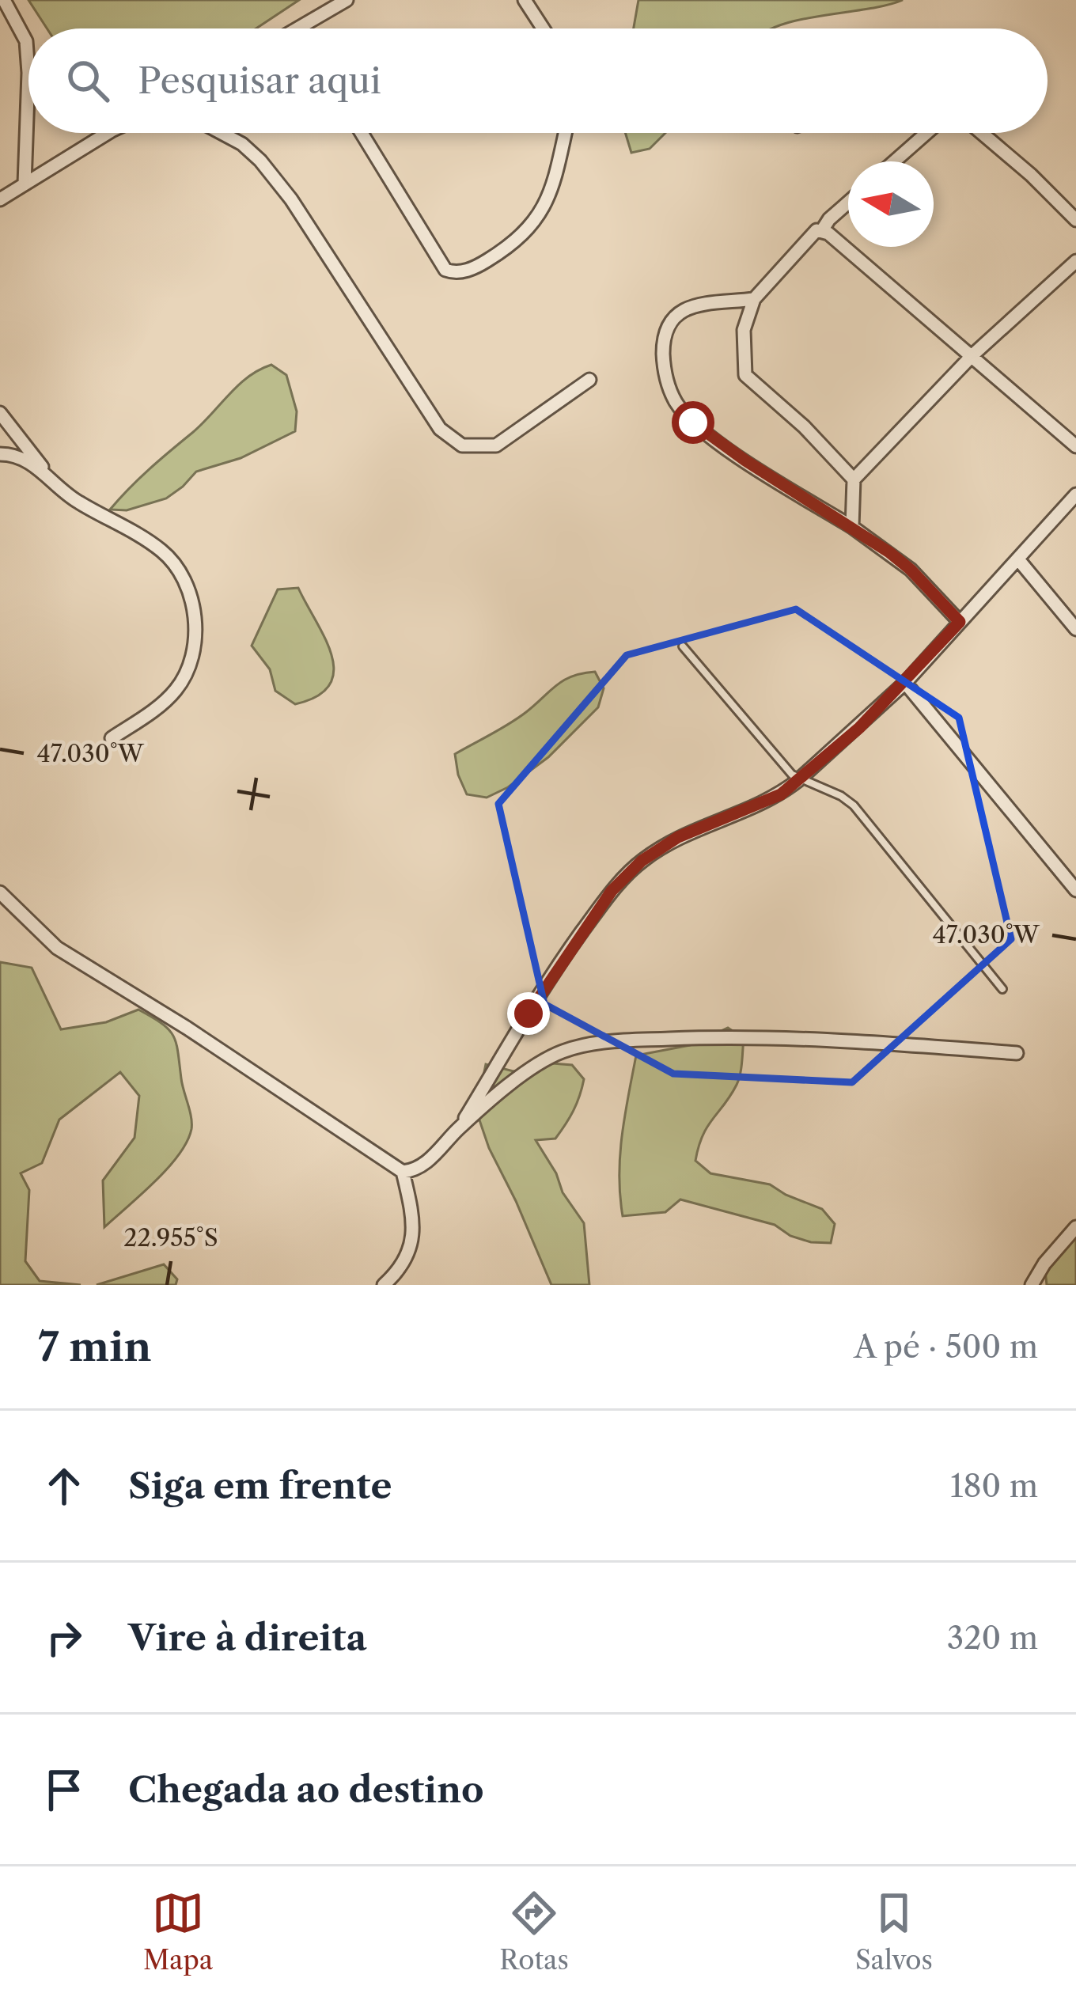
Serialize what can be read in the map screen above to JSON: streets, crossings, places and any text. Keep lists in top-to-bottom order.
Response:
{
  "north": "left",
  "page": {
    "search": "Pesquisar aqui",
    "heading": ["7 min", "A pé · 500 m"],
    "list": [
      ["Siga em frente", "180 m"],
      ["Vire à direita", "320 m"],
      "Chegada ao destino"
    ],
    "nav": ["Mapa", "Rotas", "Salvos"]
  },
  "coordinates": ["47.030°W", "22.955°S"]
}
